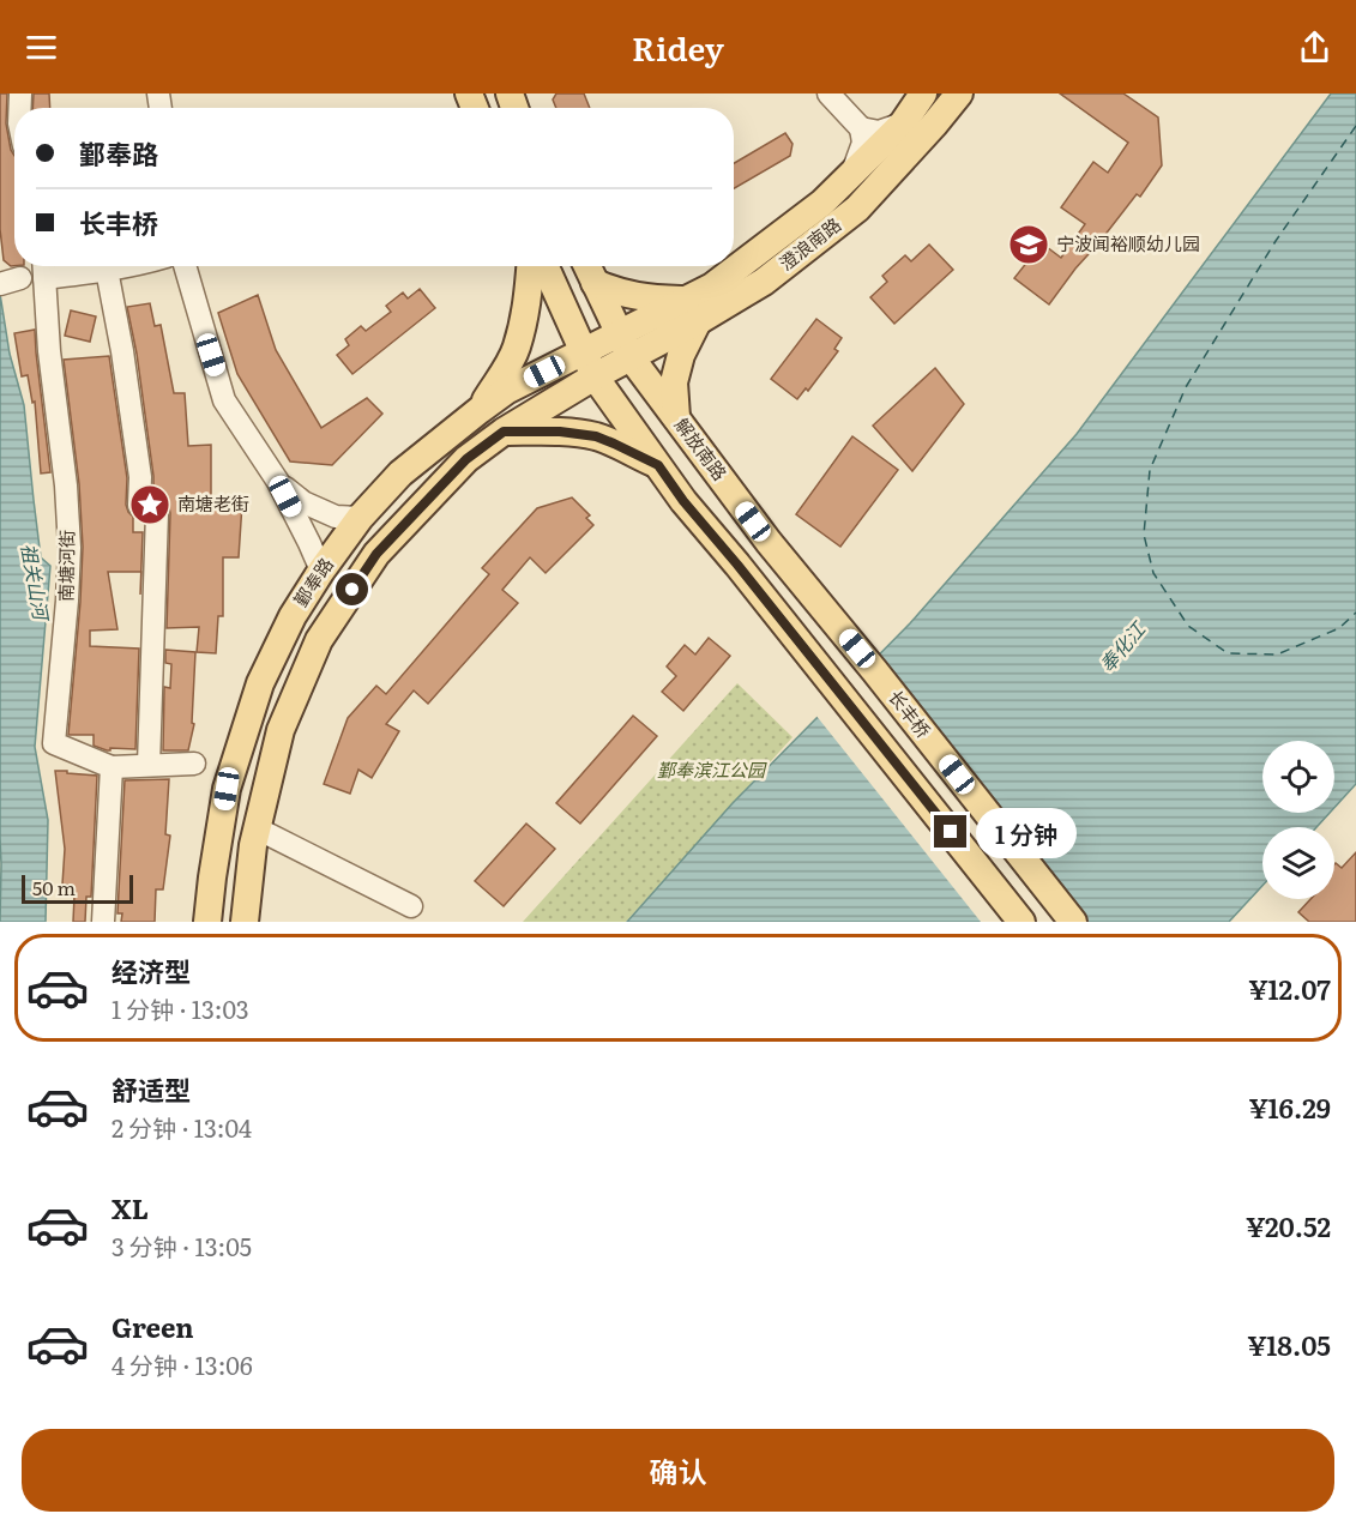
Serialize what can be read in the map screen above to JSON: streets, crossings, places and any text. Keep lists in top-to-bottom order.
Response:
{
  "streets": {
    "main road": [
      "澄浪南路",
      "解放南路",
      "鄞奉路",
      "长丰桥"
    ],
    "street": ["南塘河街"]
  },
  "crossings": [
    ["澄浪南路", "解放南路"],
    ["澄浪南路", "鄞奉路"],
    ["解放南路", "鄞奉路"],
    ["解放南路", "长丰桥"]
  ],
  "water": ["祖关山河", "奉化江"],
  "parks": ["鄞奉滨江公园"],
  "places": {
    "school or university": ["宁波闻裕顺幼儿园"],
    "place": ["南塘老街"]
  },
  "scale_bar": "50 m",
  "page": {
    "header": "Ridey",
    "banner": ["鄞奉路", "长丰桥"],
    "bubble": "1 分钟",
    "scale": "50 m",
    "list": [
      {
        "name": "经济型",
        "note": "1 分钟 · 13:03",
        "value": "¥12.07"
      },
      {
        "name": "舒适型",
        "note": "2 分钟 · 13:04",
        "value": "¥16.29"
      },
      {
        "name": "XL",
        "note": "3 分钟 · 13:05",
        "value": "¥20.52"
      },
      {
        "name": "Green",
        "note": "4 分钟 · 13:06",
        "value": "¥18.05"
      }
    ],
    "buttons": "确认"
  }
}
